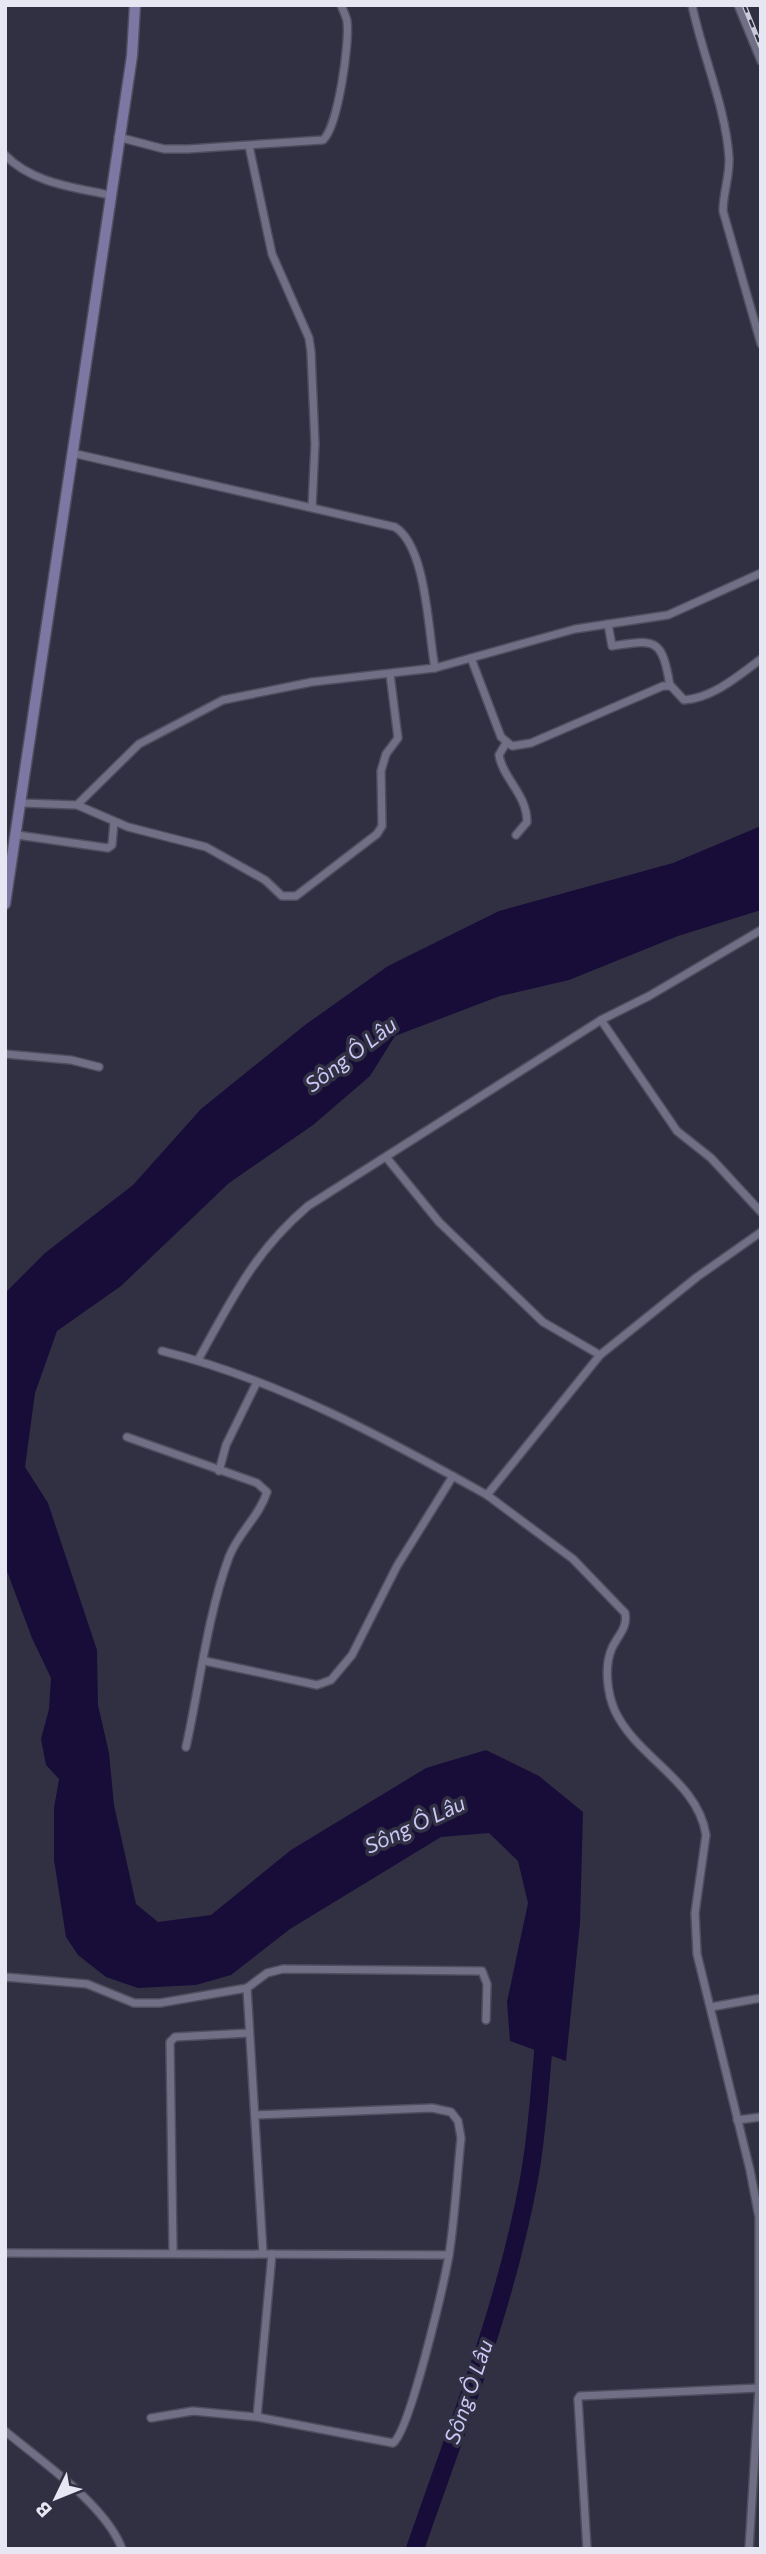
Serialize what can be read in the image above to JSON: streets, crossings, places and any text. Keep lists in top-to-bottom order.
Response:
{
  "water": ["Sông Ô Lâu"],
  "north": "bottom left"
}
